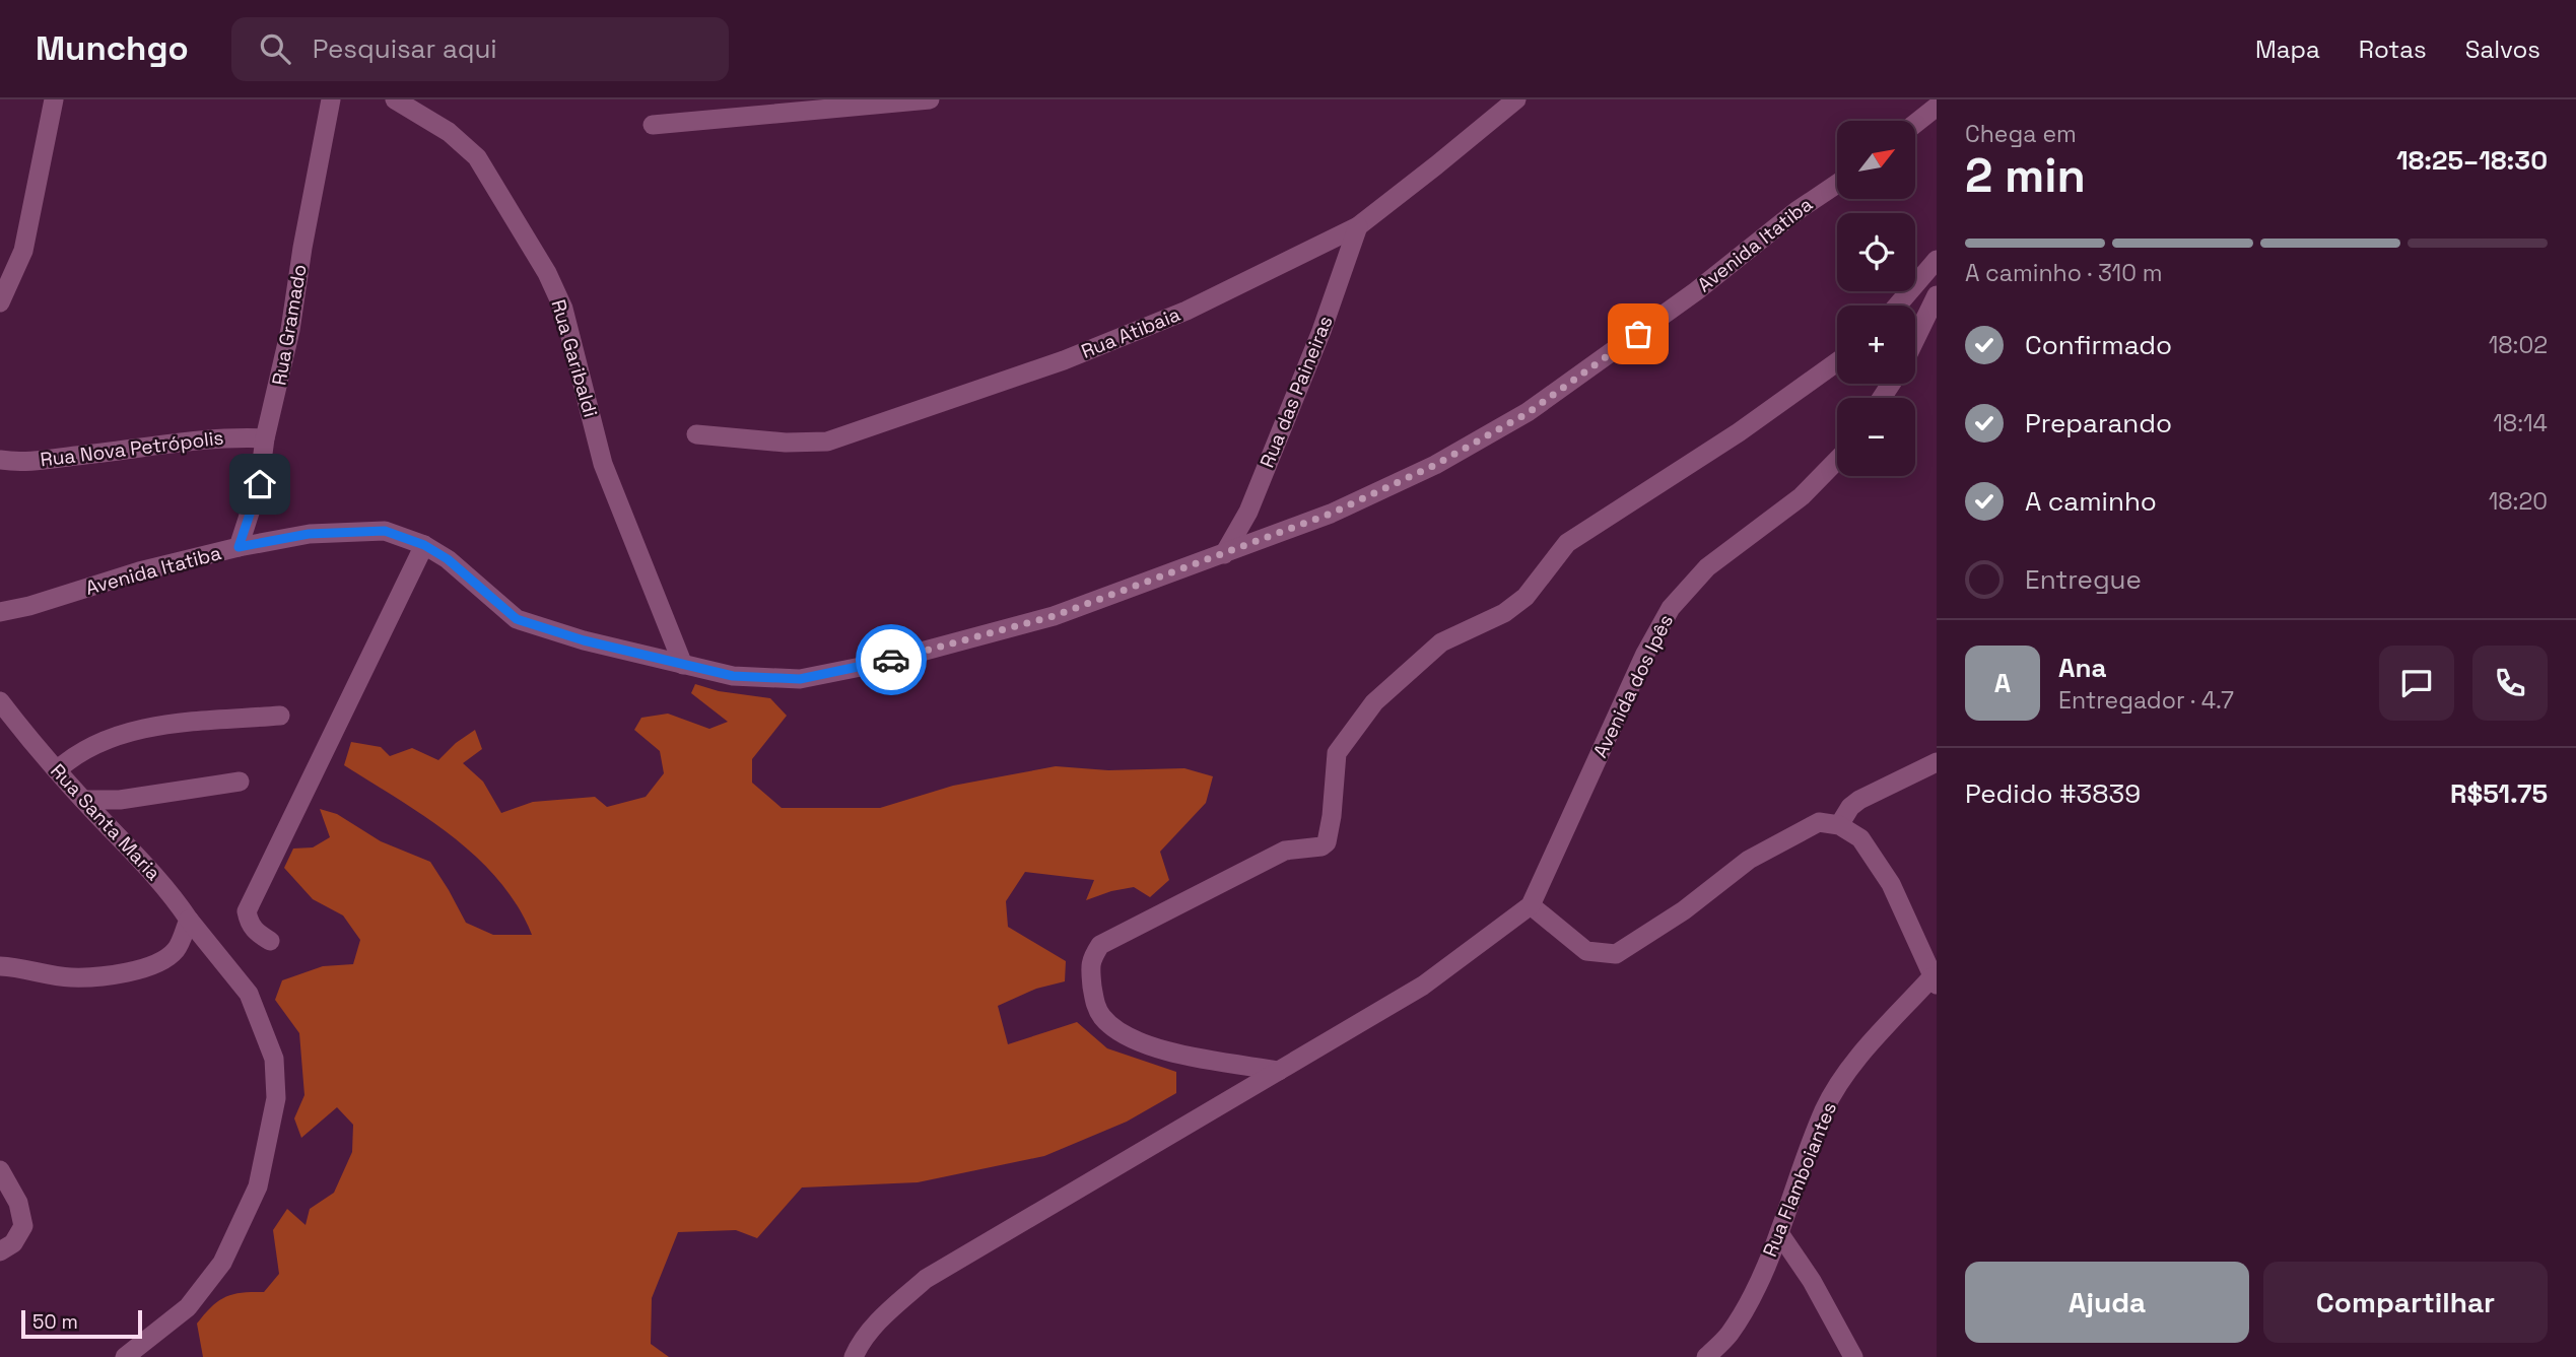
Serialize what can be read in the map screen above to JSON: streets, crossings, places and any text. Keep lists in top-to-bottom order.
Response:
{
  "streets": {
    "street": [
      "Avenida Itatiba",
      "Rua Gramado",
      "Rua Atibaia",
      "Rua Garibaldi",
      "Rua das Paineiras",
      "Rua Nova Petrópolis",
      "Avenida dos Ipês",
      "Rua Santa Maria",
      "Rua Flamboiantes"
    ]
  },
  "crossings": [
    ["Avenida Itatiba", "Rua Gramado"],
    ["Avenida Itatiba", "Rua Garibaldi"],
    ["Avenida Itatiba", "Rua das Paineiras"],
    ["Rua Gramado", "Rua Nova Petrópolis"],
    ["Rua Atibaia", "Rua das Paineiras"]
  ],
  "scale_bar": "50 m",
  "north": "top right",
  "page": {
    "header": "Munchgo",
    "search": "Pesquisar aqui",
    "nav": ["Mapa", "Rotas", "Salvos"],
    "heading": ["2 min", "Chega em", "18:25–18:30"],
    "panel": [
      "Ana",
      "Entregador · 4.7",
      "Pedido #3839",
      "R$51.75"
    ],
    "map_buttons": ["+", "−"],
    "bar": "A caminho · 310 m",
    "list": [
      ["Confirmado", "18:02"],
      ["Preparando", "18:14"],
      ["A caminho", "18:20"],
      "Entregue"
    ],
    "round": "A",
    "buttons": ["Ajuda", "Compartilhar"],
    "scale": "50 m"
  }
}
